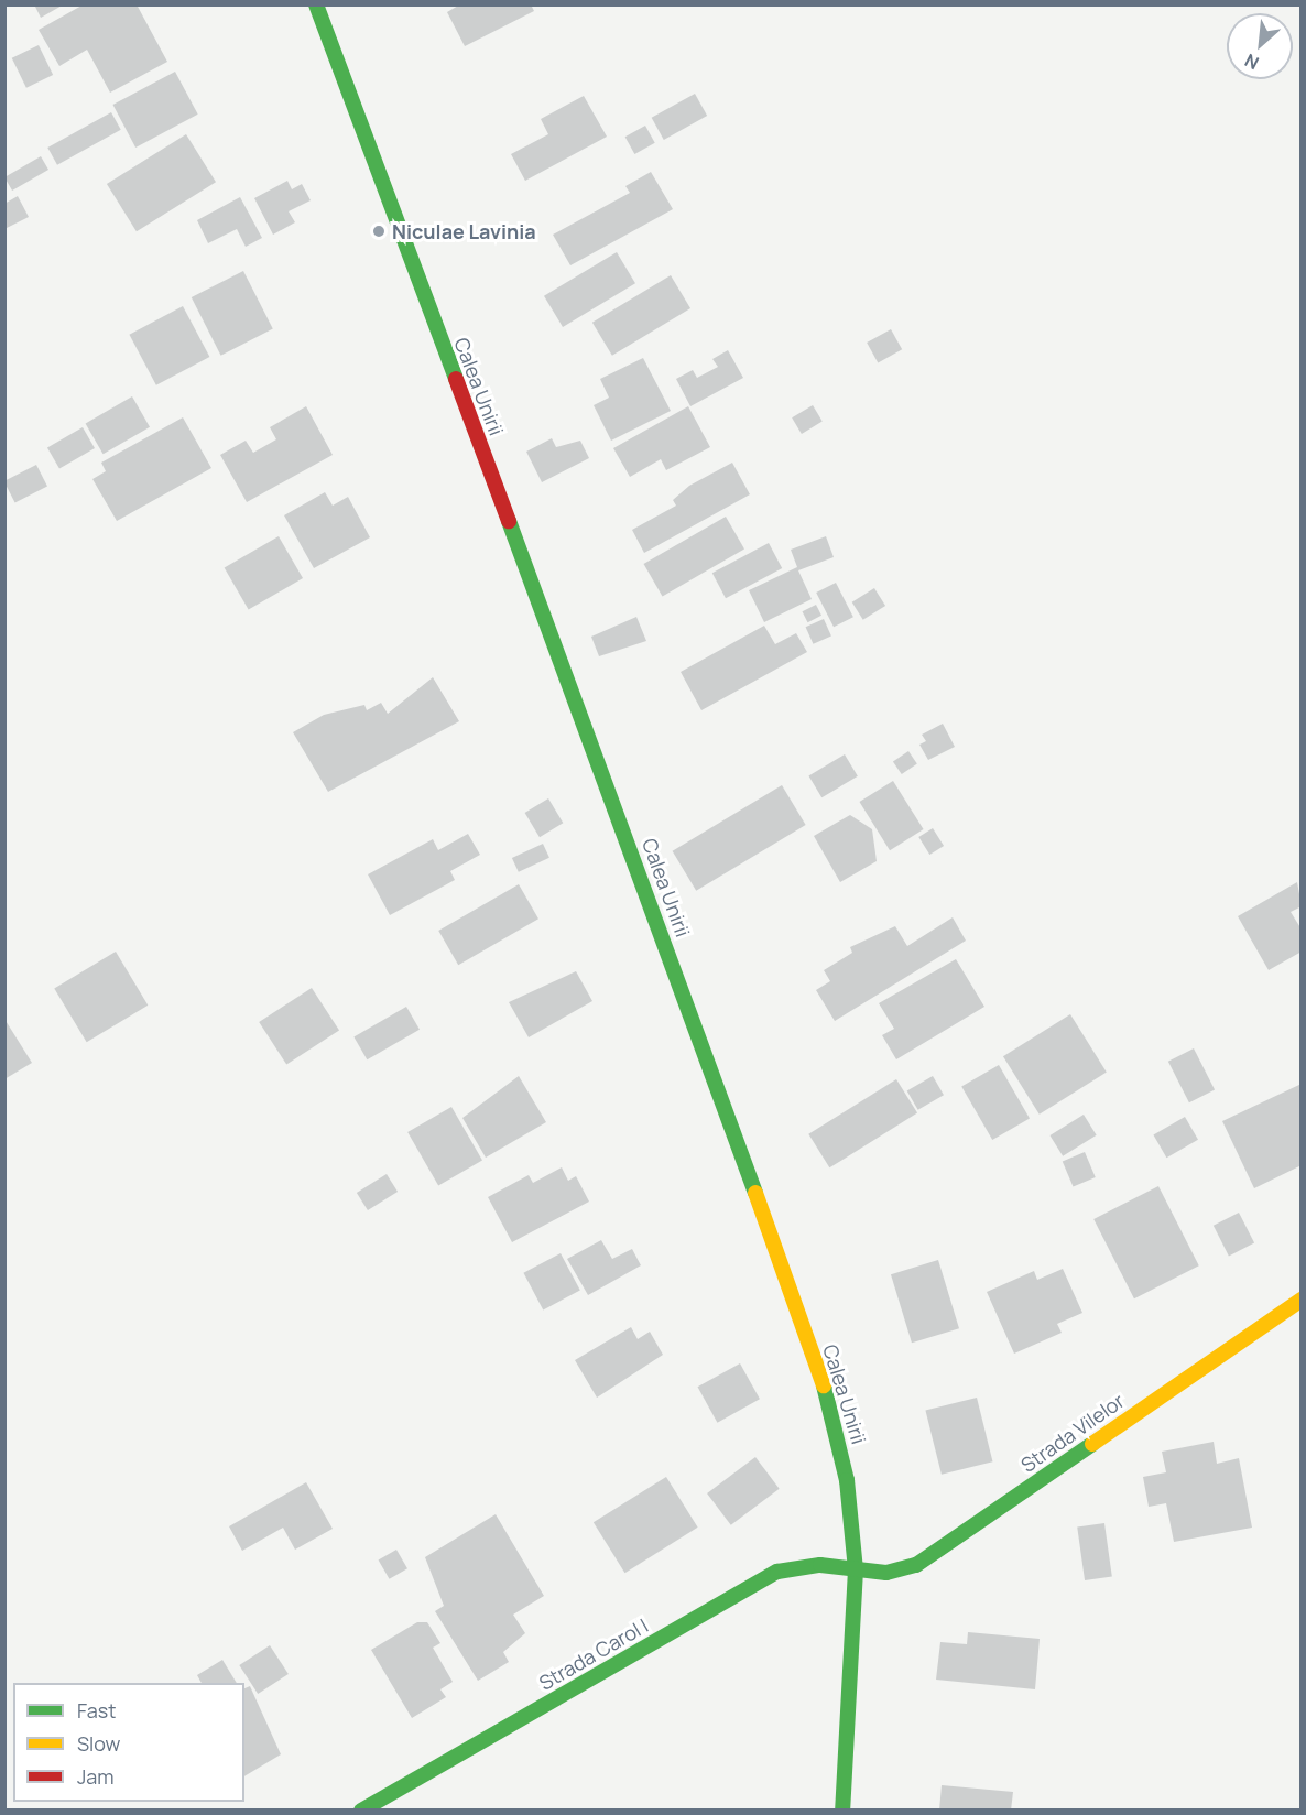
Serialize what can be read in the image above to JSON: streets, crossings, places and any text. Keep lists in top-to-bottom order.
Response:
{
  "streets": {
    "main road": ["Calea Unirii", "Strada Vilelor", "Strada Carol I"]
  },
  "crossings": [
    ["Calea Unirii", "Strada Vilelor"],
    ["Calea Unirii", "Strada Carol I"],
    ["Strada Vilelor", "Strada Carol I"]
  ],
  "places": ["Niculae Lavinia"],
  "legend": ["Fast", "Slow", "Jam"],
  "north": "bottom left"
}
